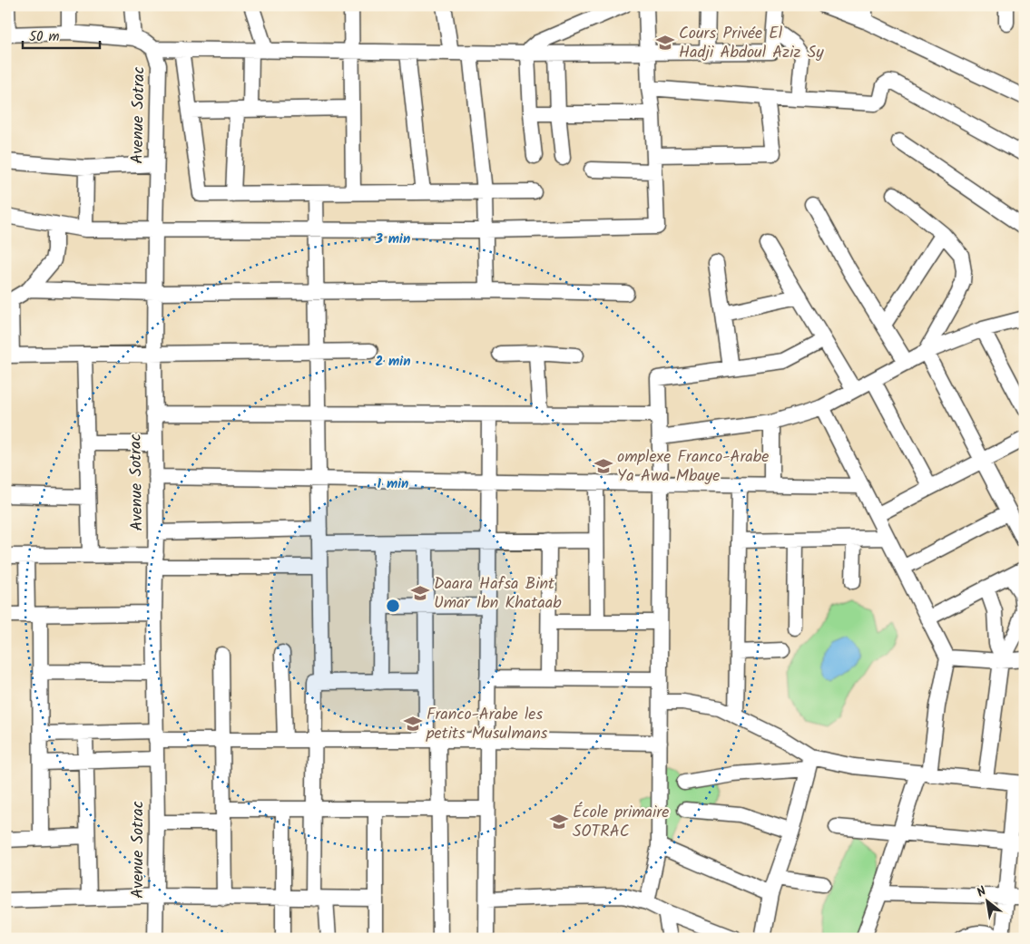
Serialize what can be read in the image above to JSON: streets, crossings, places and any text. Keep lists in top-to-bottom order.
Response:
{
  "streets": {
    "street": ["Avenue Sotrac"]
  },
  "places": {
    "school or university": [
      "Cours Privée El Hadji Abdoul Aziz Sy",
      "omplexe Franco-Arabe Ya Awa Mbaye",
      "Daara Hafsa Bint Umar Ibn Khataab",
      "Franco-Arabe les petits Musulmans",
      "École primaire SOTRAC"
    ]
  },
  "scale_bar": "50 m",
  "north": "top left",
  "rings": ["3 min", "2 min", "1 min"]
}
